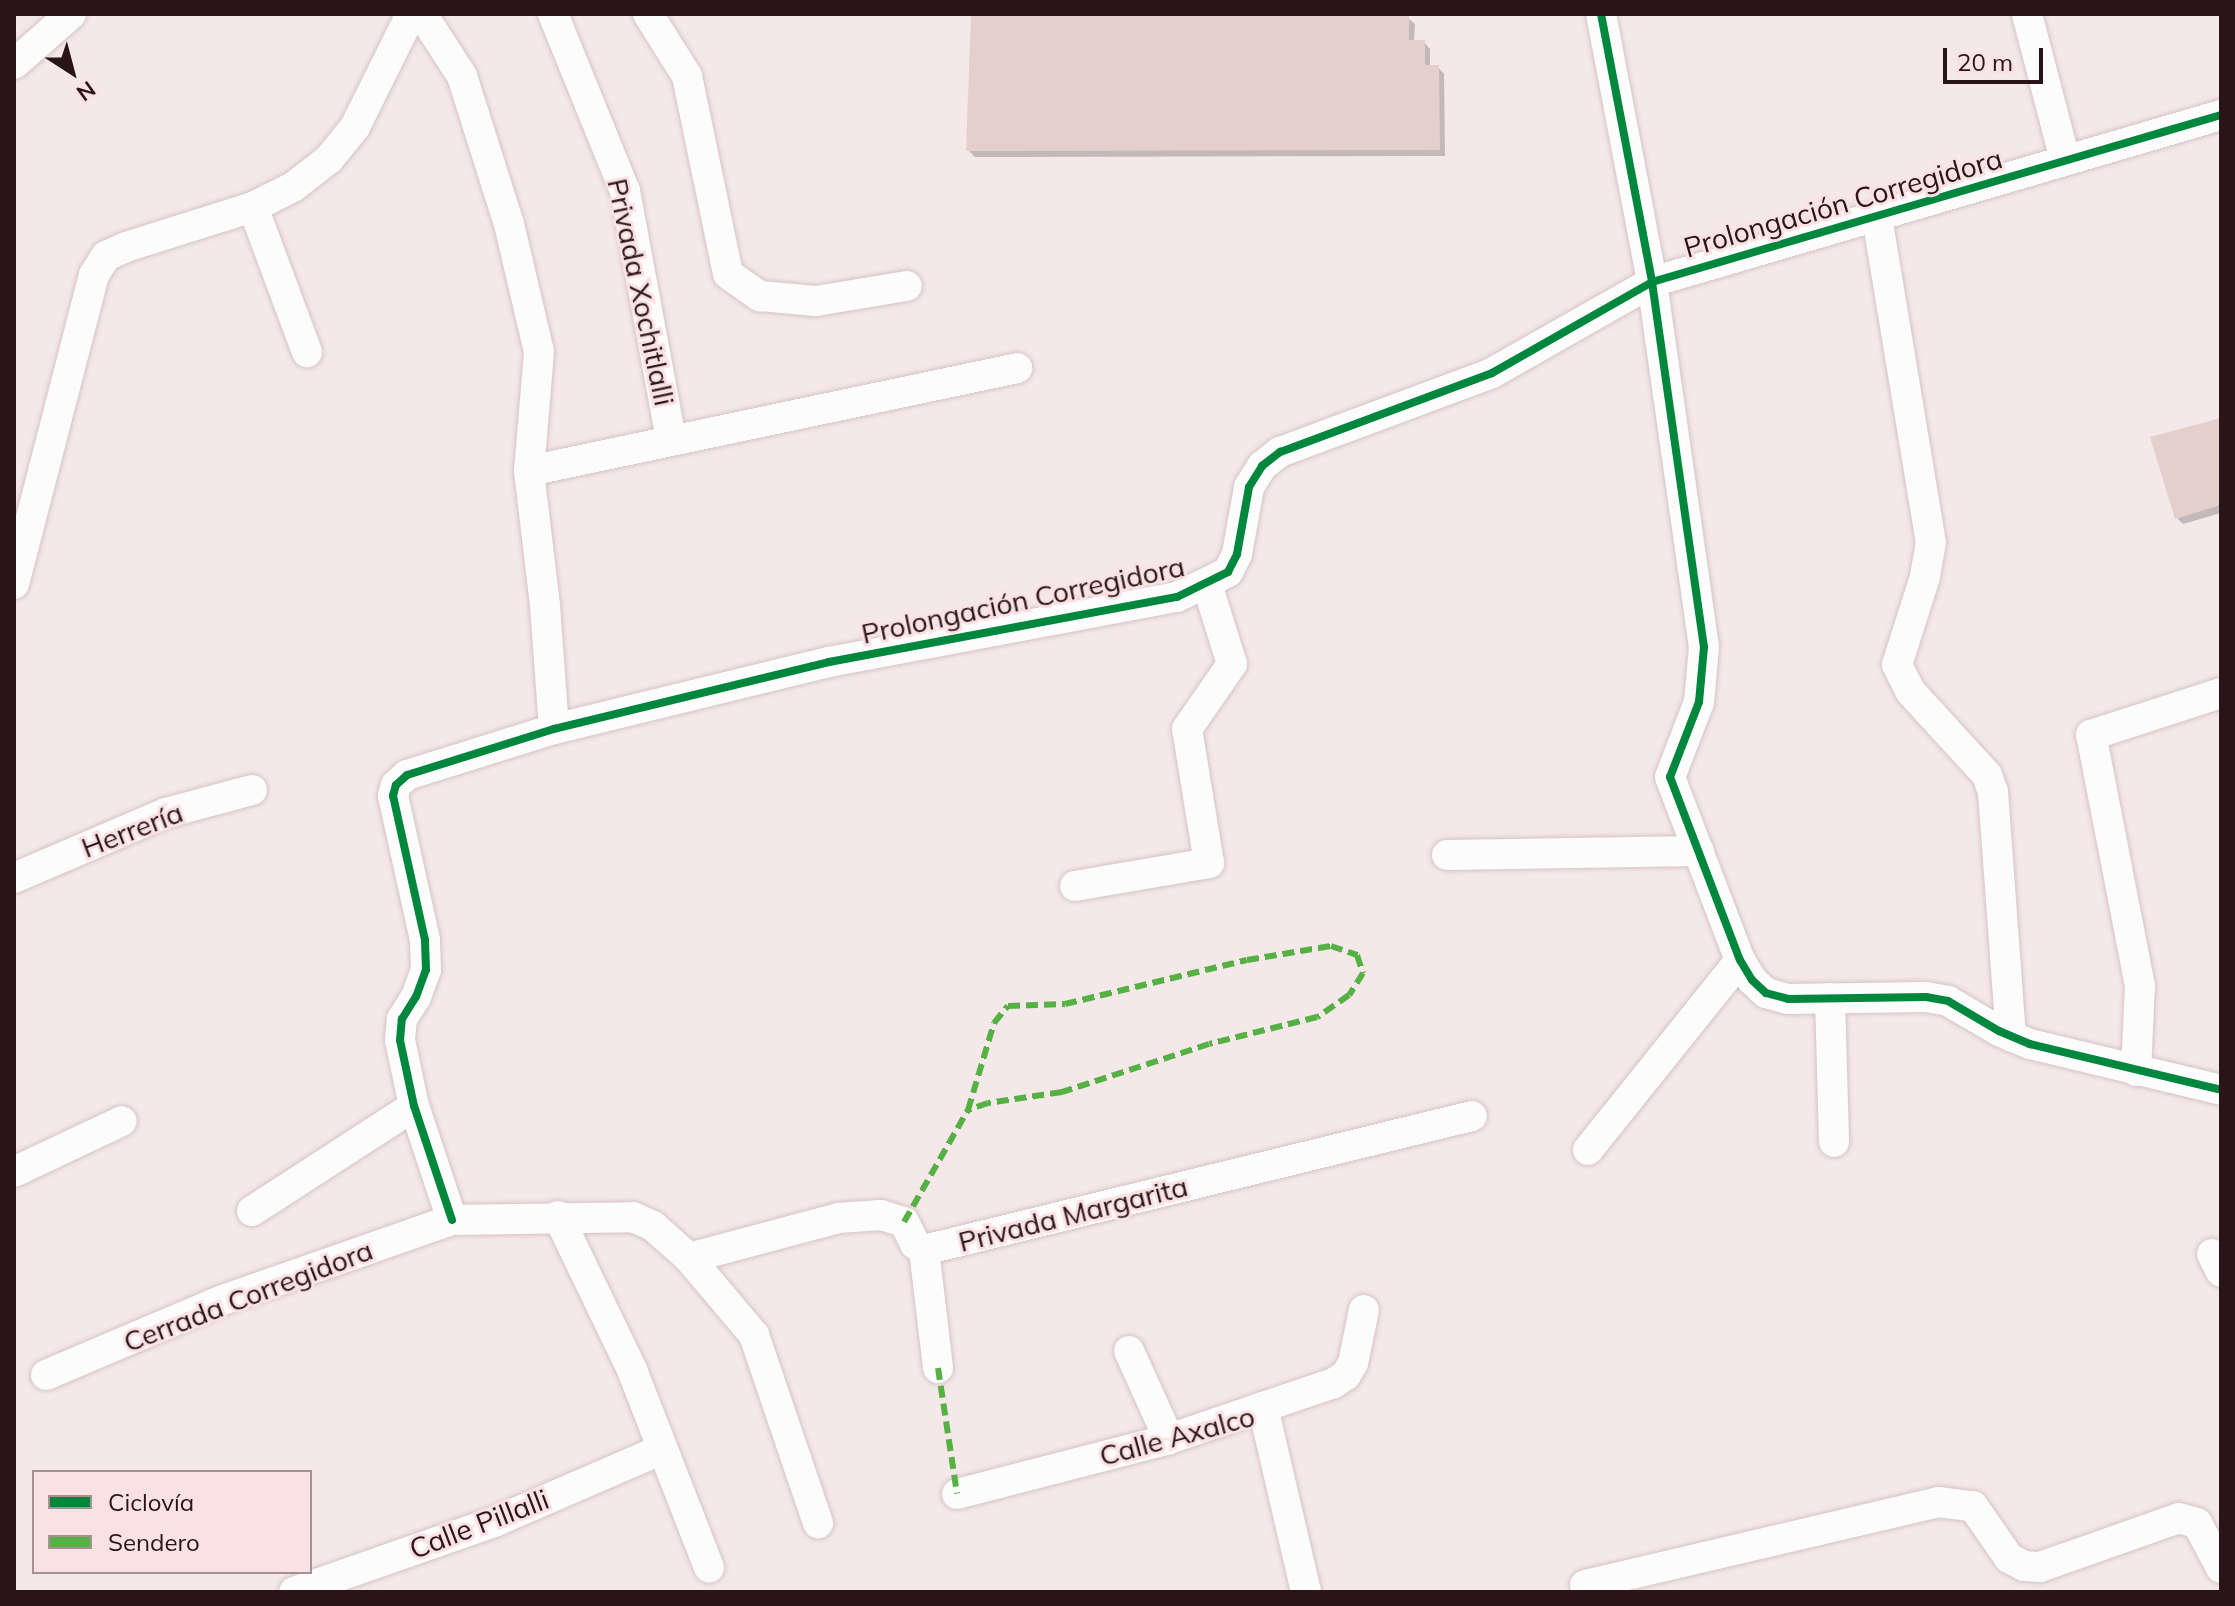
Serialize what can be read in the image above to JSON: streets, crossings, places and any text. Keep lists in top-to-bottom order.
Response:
{
  "streets": {
    "street": [
      "Prolongación Corregidora",
      "Privada Xochitlalli",
      "Herrería",
      "Privada Margarita",
      "Cerrada Corregidora",
      "Calle Axalco",
      "Calle Pillalli"
    ]
  },
  "crossings": [
    ["Prolongación Corregidora", "Cerrada Corregidora"]
  ],
  "legend": ["Ciclovía", "Sendero"],
  "scale_bar": "20 m",
  "north": "bottom right"
}
